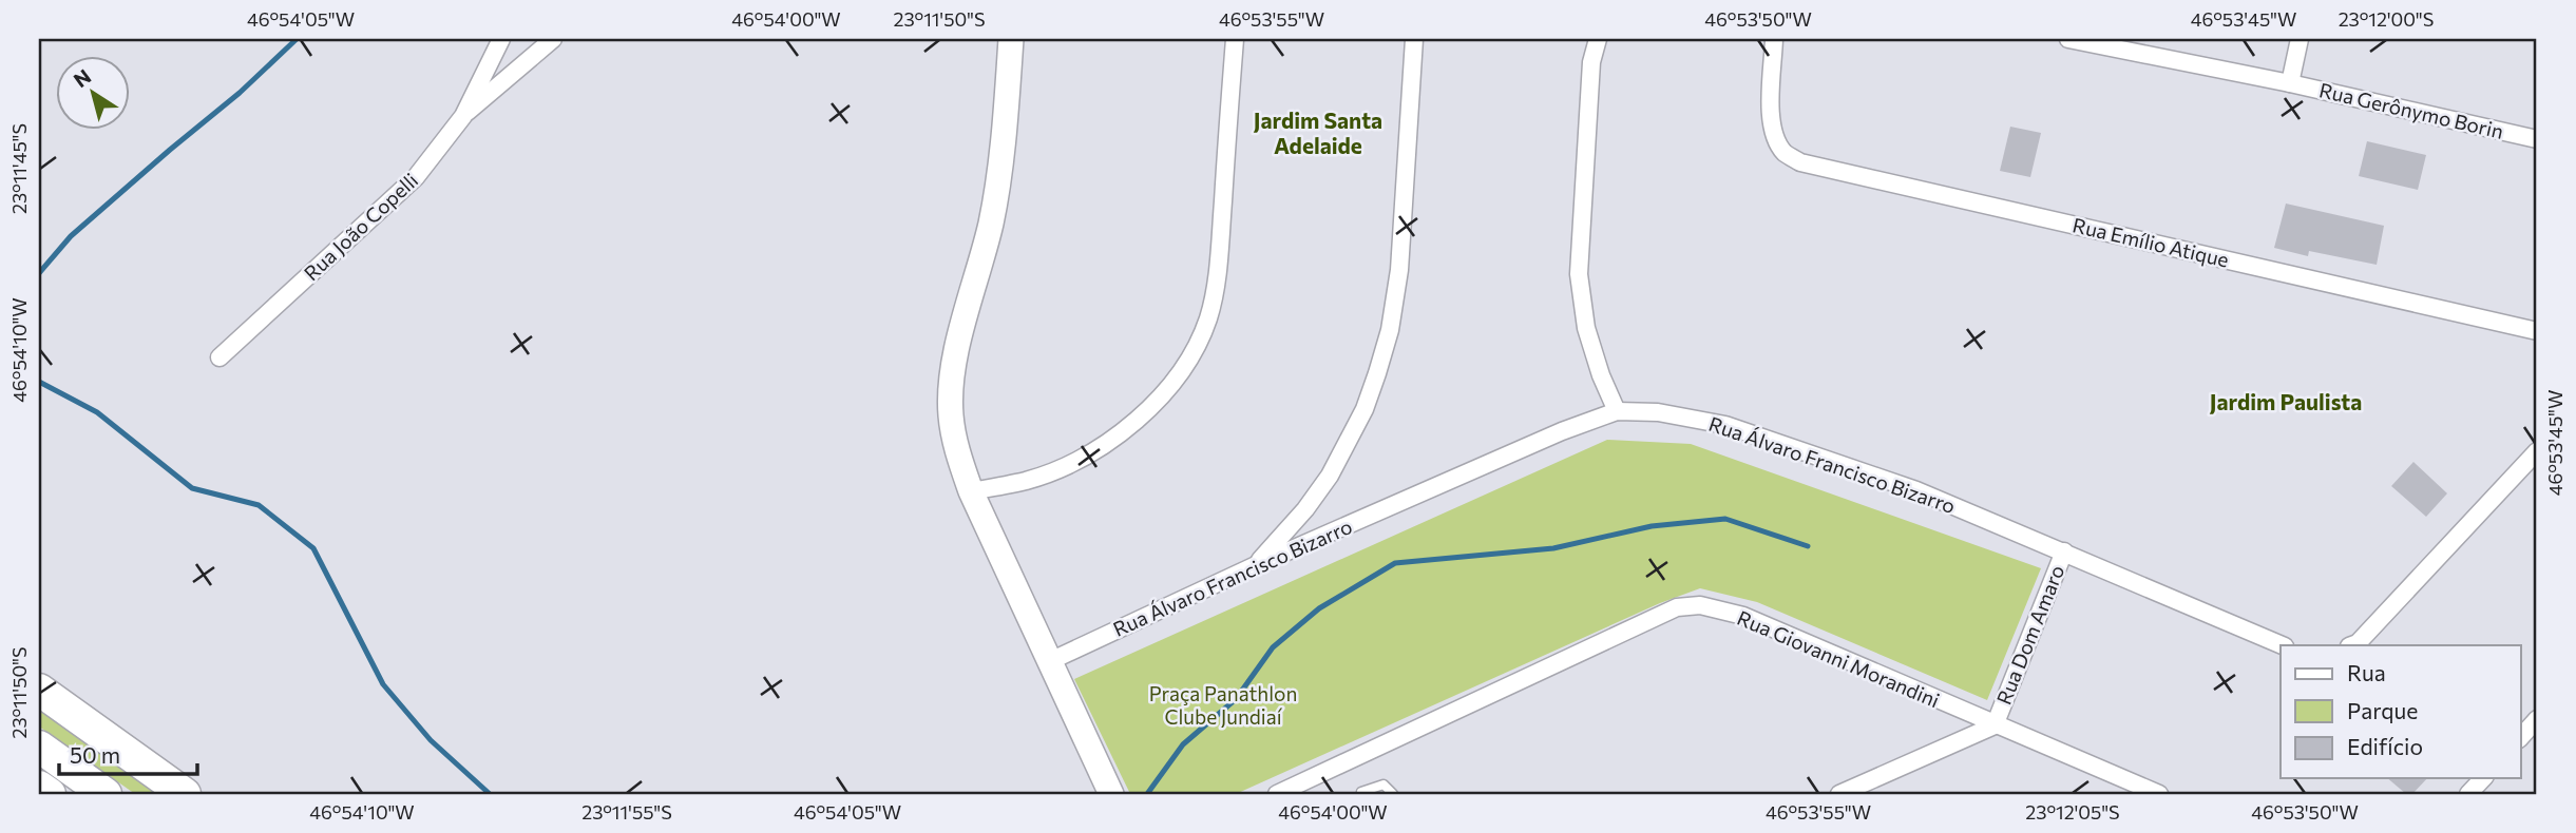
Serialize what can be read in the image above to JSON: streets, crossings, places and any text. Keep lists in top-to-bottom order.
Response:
{
  "streets": {
    "street": [
      "Rua Gerônymo Borin",
      "Rua João Copelli",
      "Rua Emílio Atique",
      "Rua Álvaro Francisco Bizarro",
      "Rua Dom Amaro",
      "Rua Giovanni Morandini"
    ]
  },
  "crossings": [
    ["Rua Álvaro Francisco Bizarro", "Rua Dom Amaro"],
    ["Rua Dom Amaro", "Rua Giovanni Morandini"]
  ],
  "districts": ["Jardim Santa Adelaide", "Jardim Paulista"],
  "parks": ["Praça Panathlon Clube Jundiaí"],
  "legend": ["Rua", "Parque", "Edifício"],
  "scale_bar": "50 m",
  "north": "top left",
  "coordinates": [
    "46°54'05\"W",
    "46°54'00\"W",
    "23°11'50\"S",
    "46°53'55\"W",
    "46°53'50\"W",
    "46°53'45\"W",
    "23°12'00\"S",
    "23°11'45\"S",
    "46°54'10\"W",
    "23°11'55\"S",
    "23°12'05\"S"
  ]
}
